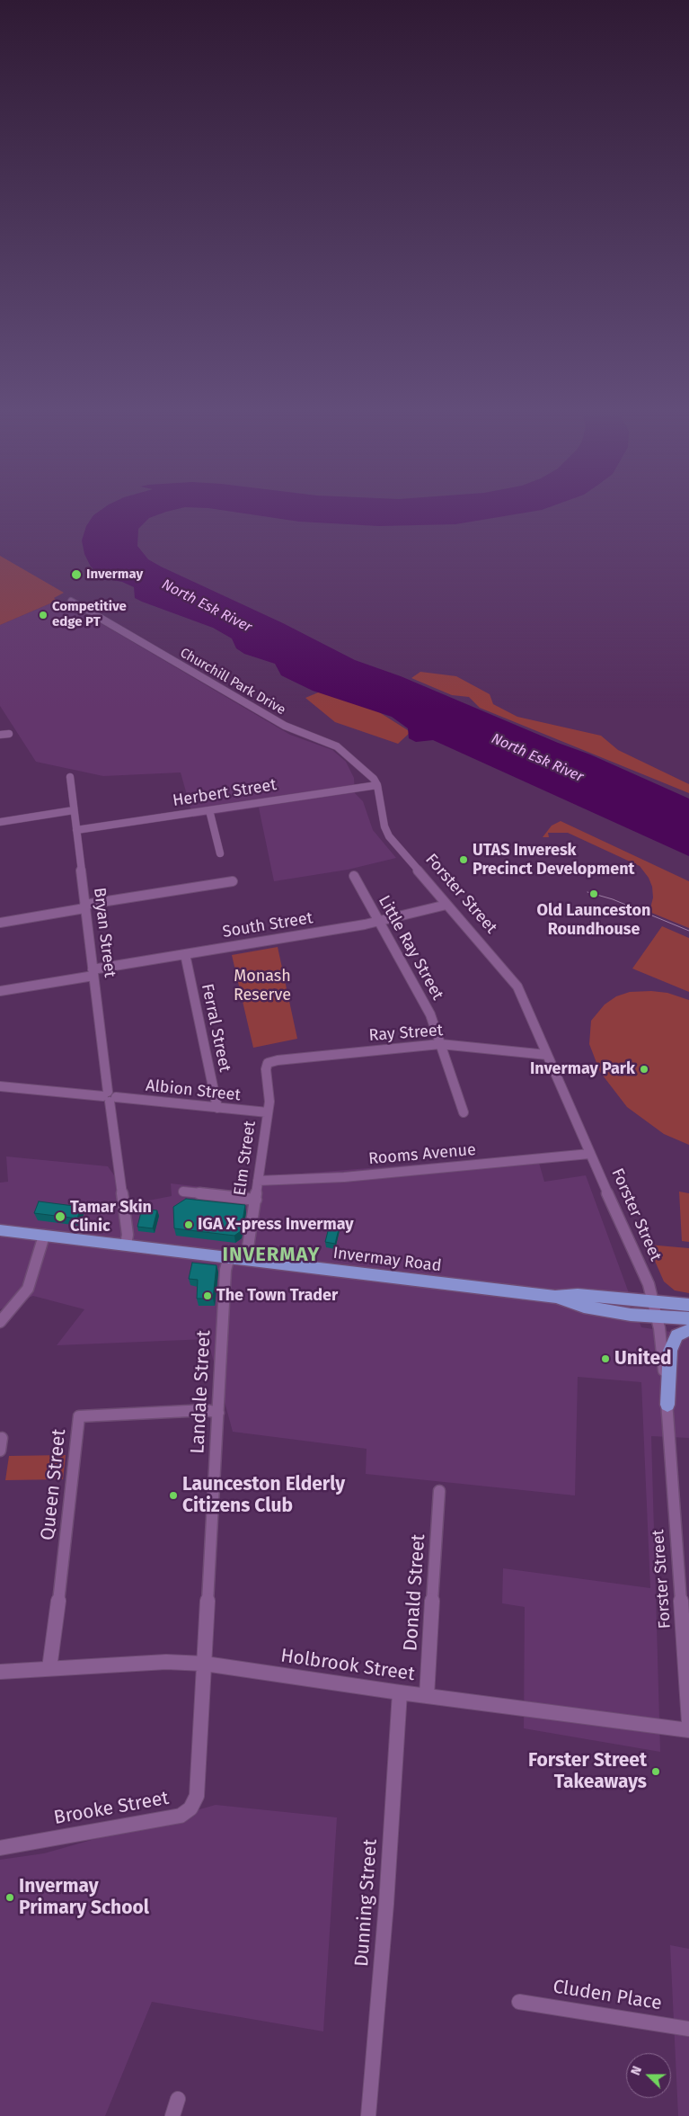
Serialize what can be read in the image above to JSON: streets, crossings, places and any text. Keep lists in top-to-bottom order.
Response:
{
  "streets": {
    "main road": ["Invermay Road"],
    "street": [
      "Churchill Park Drive",
      "Herbert Street",
      "Forster Street",
      "South Street",
      "Bryan Street",
      "Little Ray Street",
      "Ferral Street",
      "Ray Street",
      "Albion Street",
      "Rooms Avenue",
      "Elm Street",
      "Landale Street",
      "Queen Street",
      "Donald Street",
      "Holbrook Street",
      "Brooke Street",
      "Dunning Street",
      "Cluden Place"
    ]
  },
  "crossings": [
    ["Churchill Park Drive", "Herbert Street"],
    ["Churchill Park Drive", "Forster Street"],
    ["Herbert Street", "Forster Street"],
    ["Herbert Street", "Bryan Street"],
    ["Forster Street", "South Street"],
    ["Forster Street", "Ray Street"],
    ["Forster Street", "Rooms Avenue"],
    ["Forster Street", "Invermay Road"],
    ["South Street", "Bryan Street"],
    ["South Street", "Little Ray Street"],
    ["South Street", "Ferral Street"],
    ["Bryan Street", "Albion Street"],
    ["Bryan Street", "Invermay Road"],
    ["Little Ray Street", "Ray Street"],
    ["Ferral Street", "Albion Street"],
    ["Ray Street", "Elm Street"],
    ["Albion Street", "Elm Street"],
    ["Rooms Avenue", "Elm Street"],
    ["Elm Street", "Invermay Road"],
    ["Invermay Road", "Landale Street"],
    ["Landale Street", "Queen Street"],
    ["Landale Street", "Holbrook Street"],
    ["Landale Street", "Brooke Street"],
    ["Queen Street", "Holbrook Street"],
    ["Donald Street", "Holbrook Street"],
    ["Holbrook Street", "Brooke Street"],
    ["Holbrook Street", "Dunning Street"]
  ],
  "districts": ["INVERMAY"],
  "water": ["North Esk River"],
  "parks": ["Monash Reserve"],
  "places": [
    "Invermay",
    "Competitive edge PT",
    "UTAS Inveresk Precinct Development",
    "Old Launceston Roundhouse",
    "Invermay Park",
    "Tamar Skin Clinic",
    "IGA X-press Invermay",
    "The Town Trader",
    "United",
    "Launceston Elderly Citizens Club",
    "Forster Street Takeaways",
    "Invermay Primary School"
  ],
  "north": "left"
}
